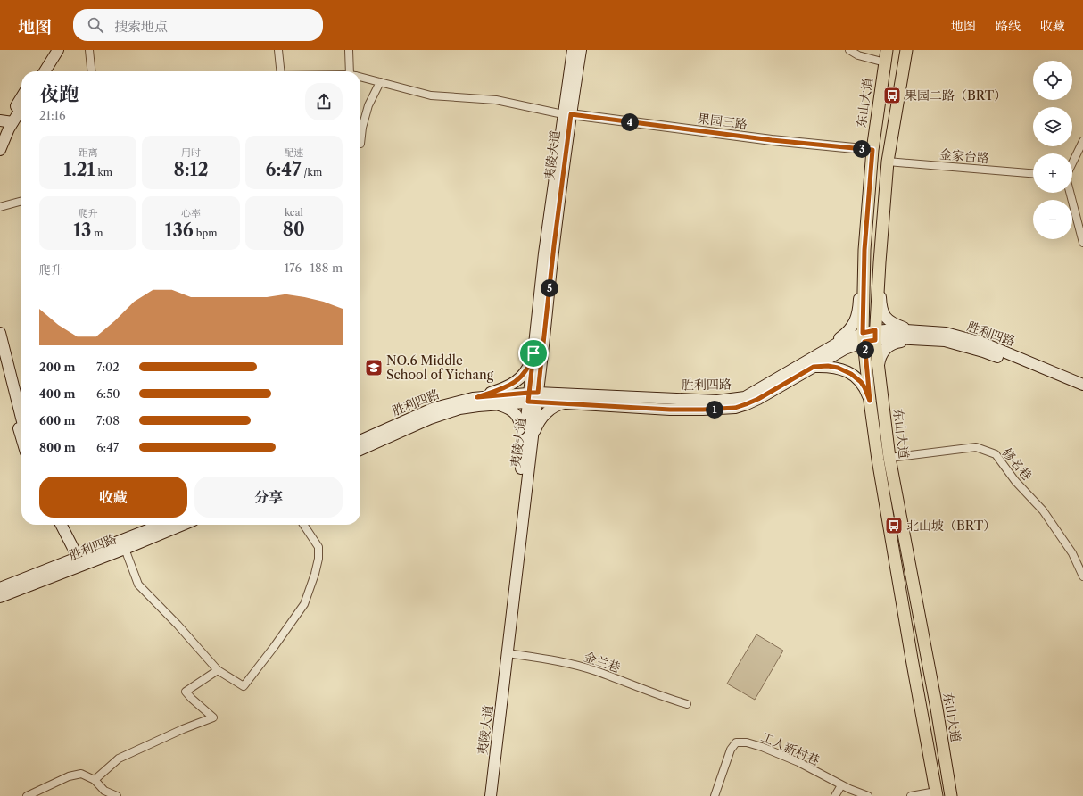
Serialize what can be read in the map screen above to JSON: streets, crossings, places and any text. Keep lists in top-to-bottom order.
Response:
{
  "streets": {
    "main road": ["东山大道", "夷陵大道", "胜利四路"],
    "street": [
      "果园三路",
      "金家台路",
      "修名巷",
      "金兰巷",
      "工人新村巷"
    ]
  },
  "crossings": [
    ["东山大道", "果园三路"],
    ["东山大道", "金家台路"],
    ["东山大道", "胜利四路"],
    ["东山大道", "修名巷"],
    ["果园三路", "夷陵大道"],
    ["夷陵大道", "胜利四路"],
    ["夷陵大道", "金兰巷"]
  ],
  "places": {
    "bus stop": ["果园二路（BRT）", "北山坡（BRT）"],
    "school or university": ["NO.6 Middle School of Yichang"]
  },
  "page": {
    "header": "地图",
    "search": "搜索地点",
    "nav": ["地图", "路线", "收藏"],
    "map_buttons": ["+", "−"],
    "heading": ["夜跑", "21:16"],
    "pins": [
      "4",
      "3",
      "5",
      "2",
      "1"
    ],
    "stats": [
      ["距离", "1.21 km"],
      ["用时", "8:12"],
      ["配速", "6:47 /km"],
      ["爬升", "13 m"],
      ["心率", "136 bpm"],
      ["kcal", "80"]
    ],
    "chart": ["爬升", "176–188 m"],
    "list": [
      {
        "name": "200 m",
        "note": "7:02"
      },
      {
        "name": "400 m",
        "note": "6:50"
      },
      {
        "name": "600 m",
        "note": "7:08"
      },
      {
        "name": "800 m",
        "note": "6:47"
      }
    ],
    "buttons": ["收藏", "分享"]
  }
}
